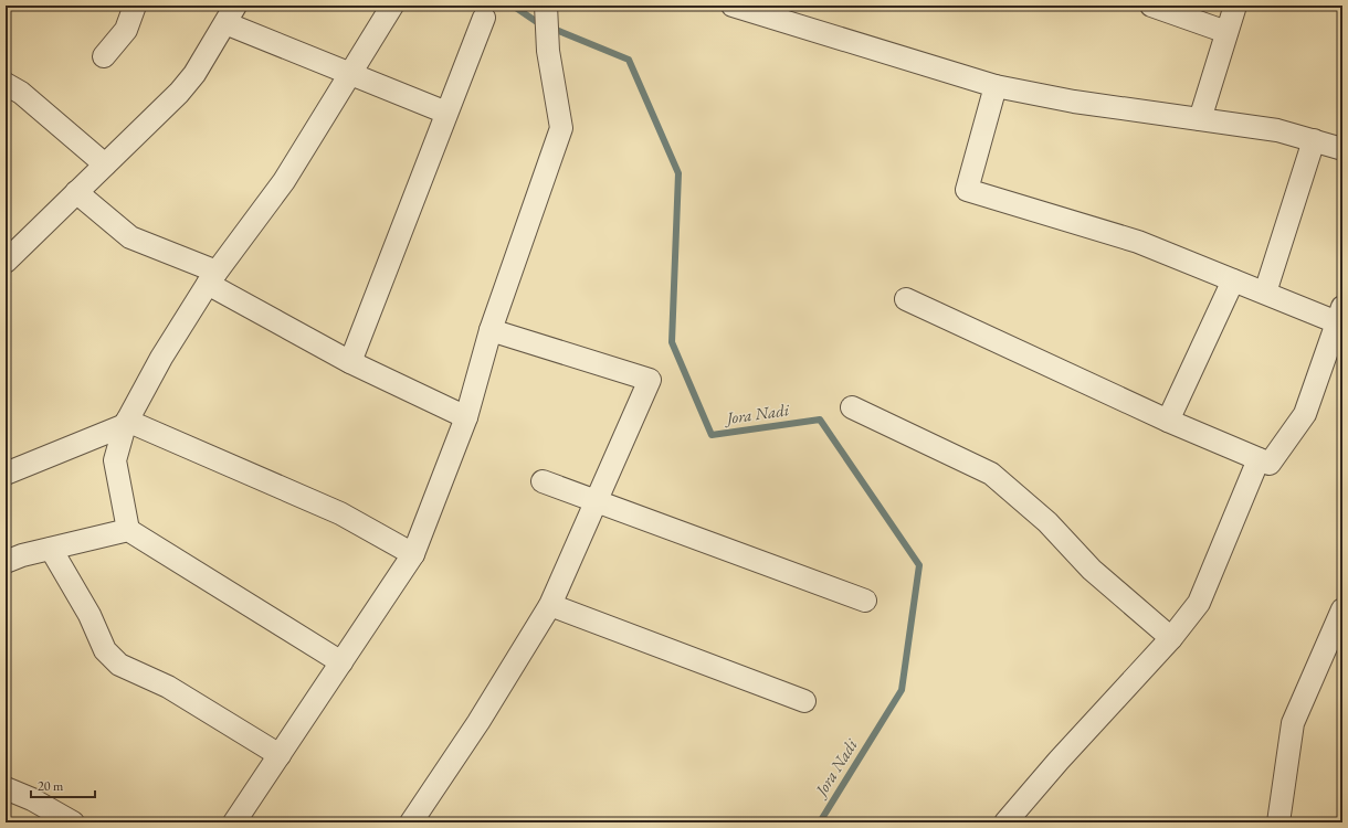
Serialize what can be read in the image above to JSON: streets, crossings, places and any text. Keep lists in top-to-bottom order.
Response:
{
  "water": ["Jora Nadi"],
  "scale_bar": "20 m"
}
